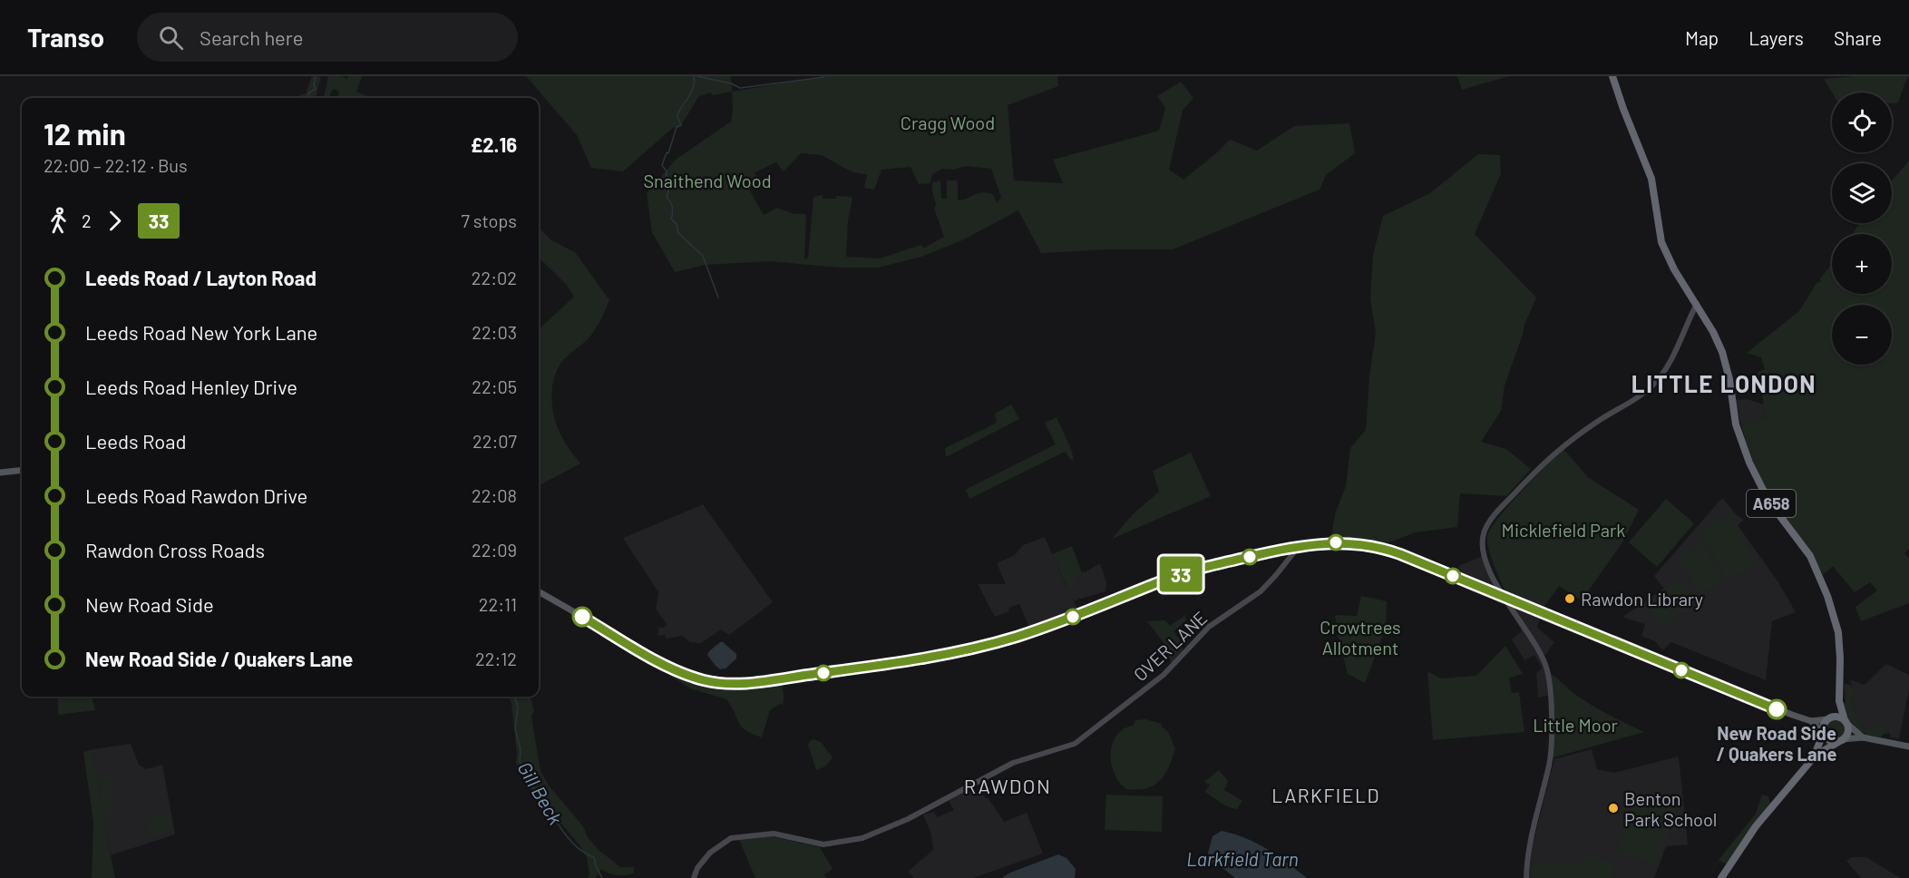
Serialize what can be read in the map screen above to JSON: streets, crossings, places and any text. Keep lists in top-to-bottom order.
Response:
{
  "streets": {
    "highway": ["A658"],
    "street": ["OVER LANE"]
  },
  "districts": ["LITTLE LONDON", "RAWDON", "LARKFIELD"],
  "water": ["Gill Beck", "Larkfield Tarn"],
  "parks": [
    "Cragg Wood",
    "Snaithend Wood",
    "Micklefield Park",
    "Crowtrees Allotment",
    "Little Moor"
  ],
  "places": ["Rawdon Library", "New Road Side / Quakers Lane", "Benton Park School"],
  "lines": ["bus line 33"],
  "page": {
    "header": "Transo",
    "search": "Search here",
    "nav": ["Map", "Layers", "Share"],
    "on_map": "33",
    "map_buttons": ["+", "−"],
    "heading": ["12 min", "22:00 – 22:12 · Bus", "£2.16"],
    "legs": ["2", "33", "7 stops"],
    "list": [
      {
        "name": "Leeds Road / Layton Road",
        "value": "22:02"
      },
      {
        "name": "Leeds Road New York Lane",
        "value": "22:03"
      },
      {
        "name": "Leeds Road Henley Drive",
        "value": "22:05"
      },
      {
        "name": "Leeds Road",
        "value": "22:07"
      },
      {
        "name": "Leeds Road Rawdon Drive",
        "value": "22:08"
      },
      {
        "name": "Rawdon Cross Roads",
        "value": "22:09"
      },
      {
        "name": "New Road Side",
        "value": "22:11"
      },
      {
        "name": "New Road Side / Quakers Lane",
        "value": "22:12"
      }
    ]
  }
}
